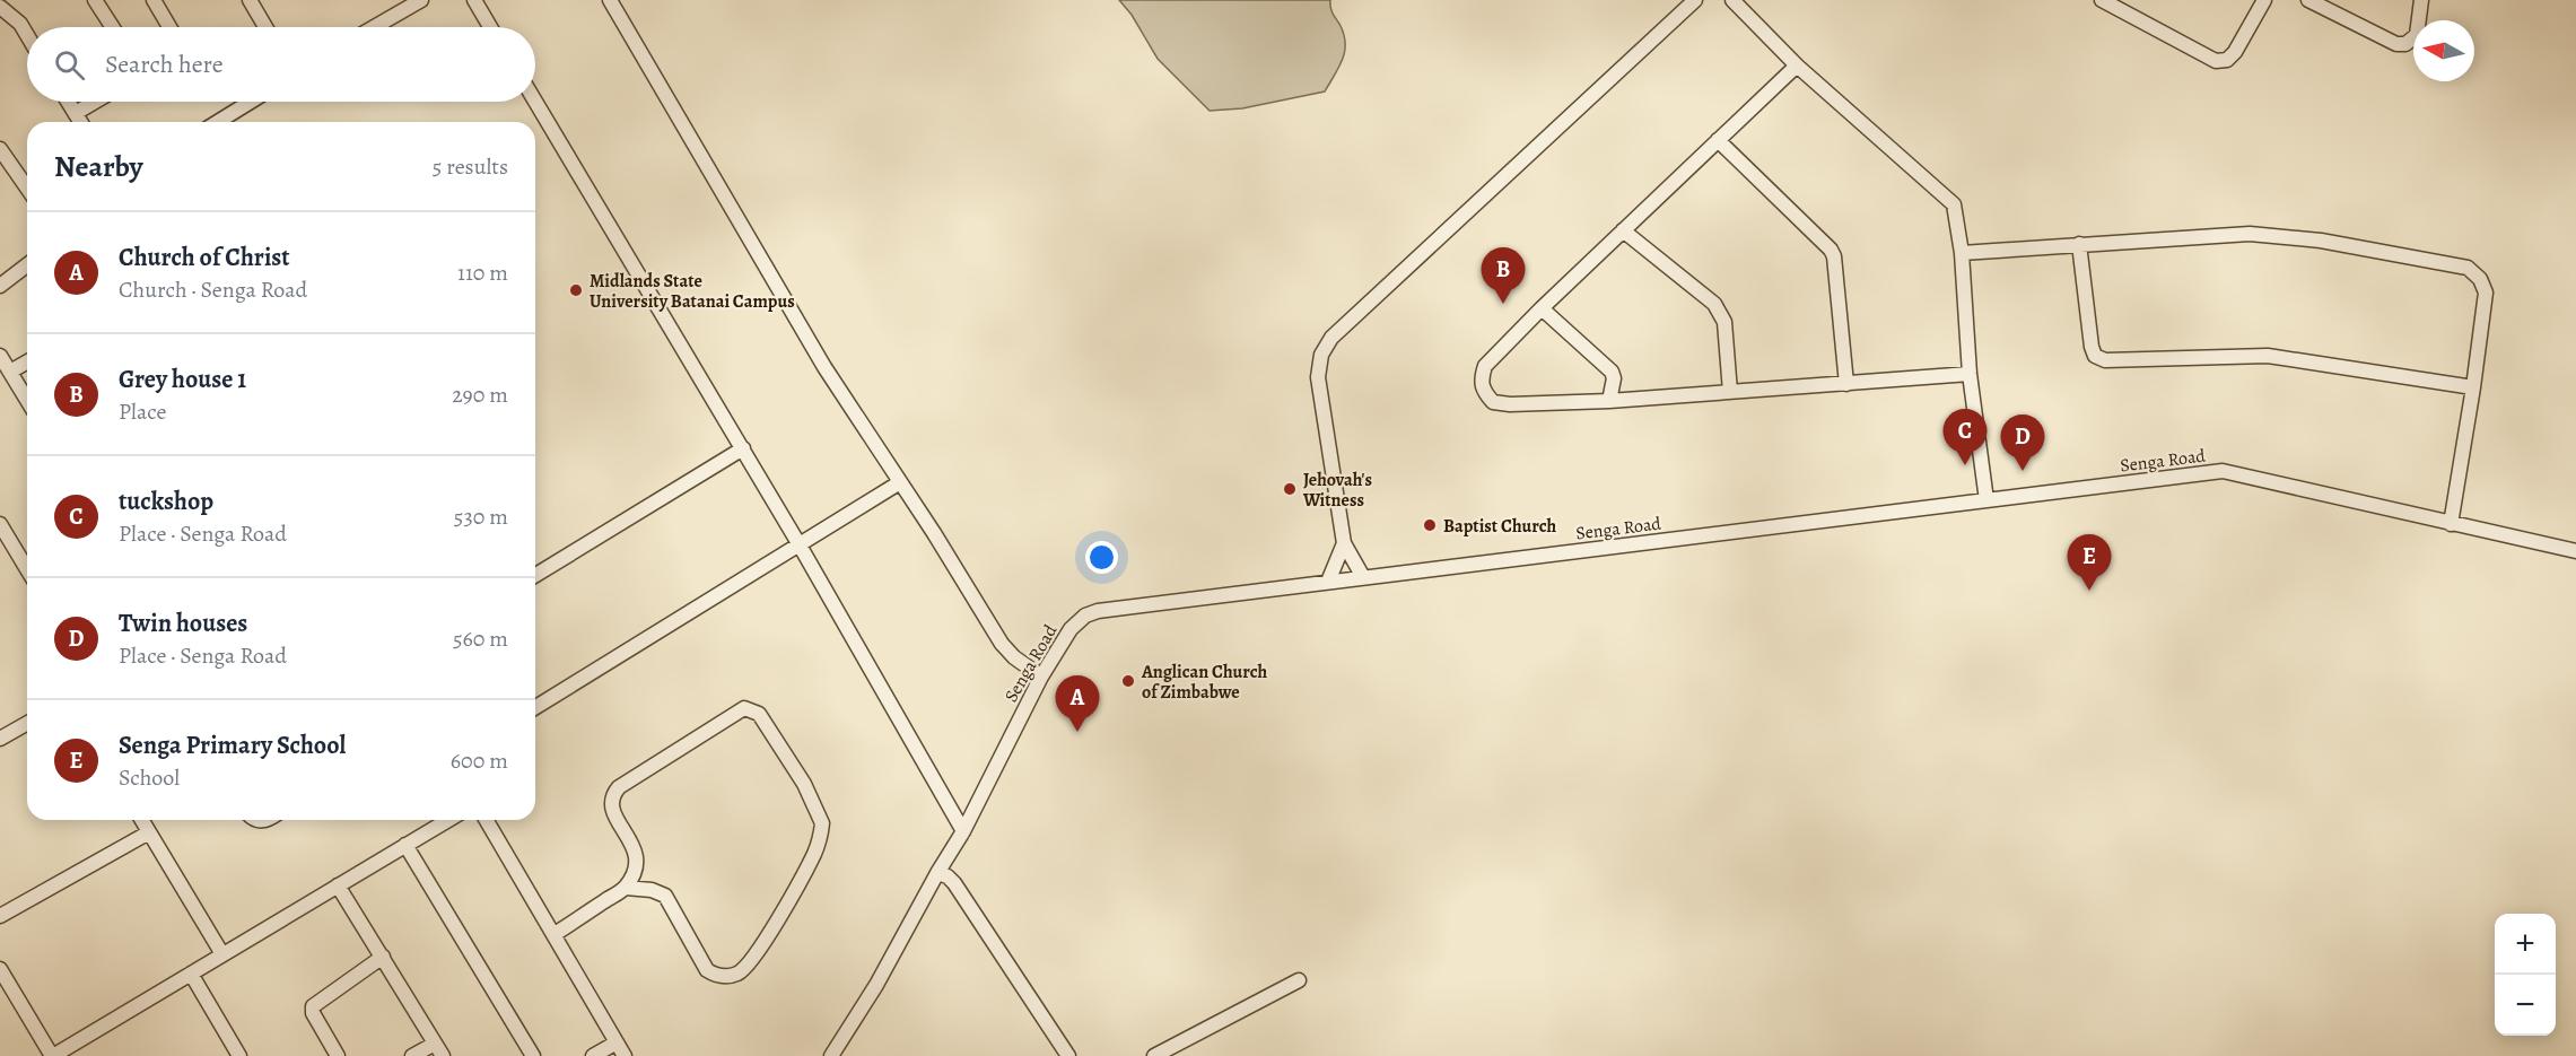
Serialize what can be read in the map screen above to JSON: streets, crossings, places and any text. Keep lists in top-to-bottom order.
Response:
{
  "streets": {
    "street": ["Senga Road"]
  },
  "places": [
    "Midlands State University Batanai Campus",
    "Jehovah's Witness",
    "Baptist Church",
    "Anglican Church of Zimbabwe"
  ],
  "north": "left",
  "page": {
    "search": "Search here",
    "heading": ["Nearby", "5 results"],
    "list": [
      {
        "mark": "A",
        "name": "Church of Christ",
        "note": "Church · Senga Road",
        "value": "110 m"
      },
      {
        "mark": "B",
        "name": "Grey house 1",
        "note": "Place",
        "value": "290 m"
      },
      {
        "mark": "C",
        "name": "tuckshop",
        "note": "Place · Senga Road",
        "value": "530 m"
      },
      {
        "mark": "D",
        "name": "Twin houses",
        "note": "Place · Senga Road",
        "value": "560 m"
      },
      {
        "mark": "E",
        "name": "Senga Primary School",
        "note": "School",
        "value": "600 m"
      }
    ],
    "pins": [
      "B",
      "C",
      "D",
      "E",
      "A"
    ],
    "map_buttons": ["+", "−"]
  }
}
